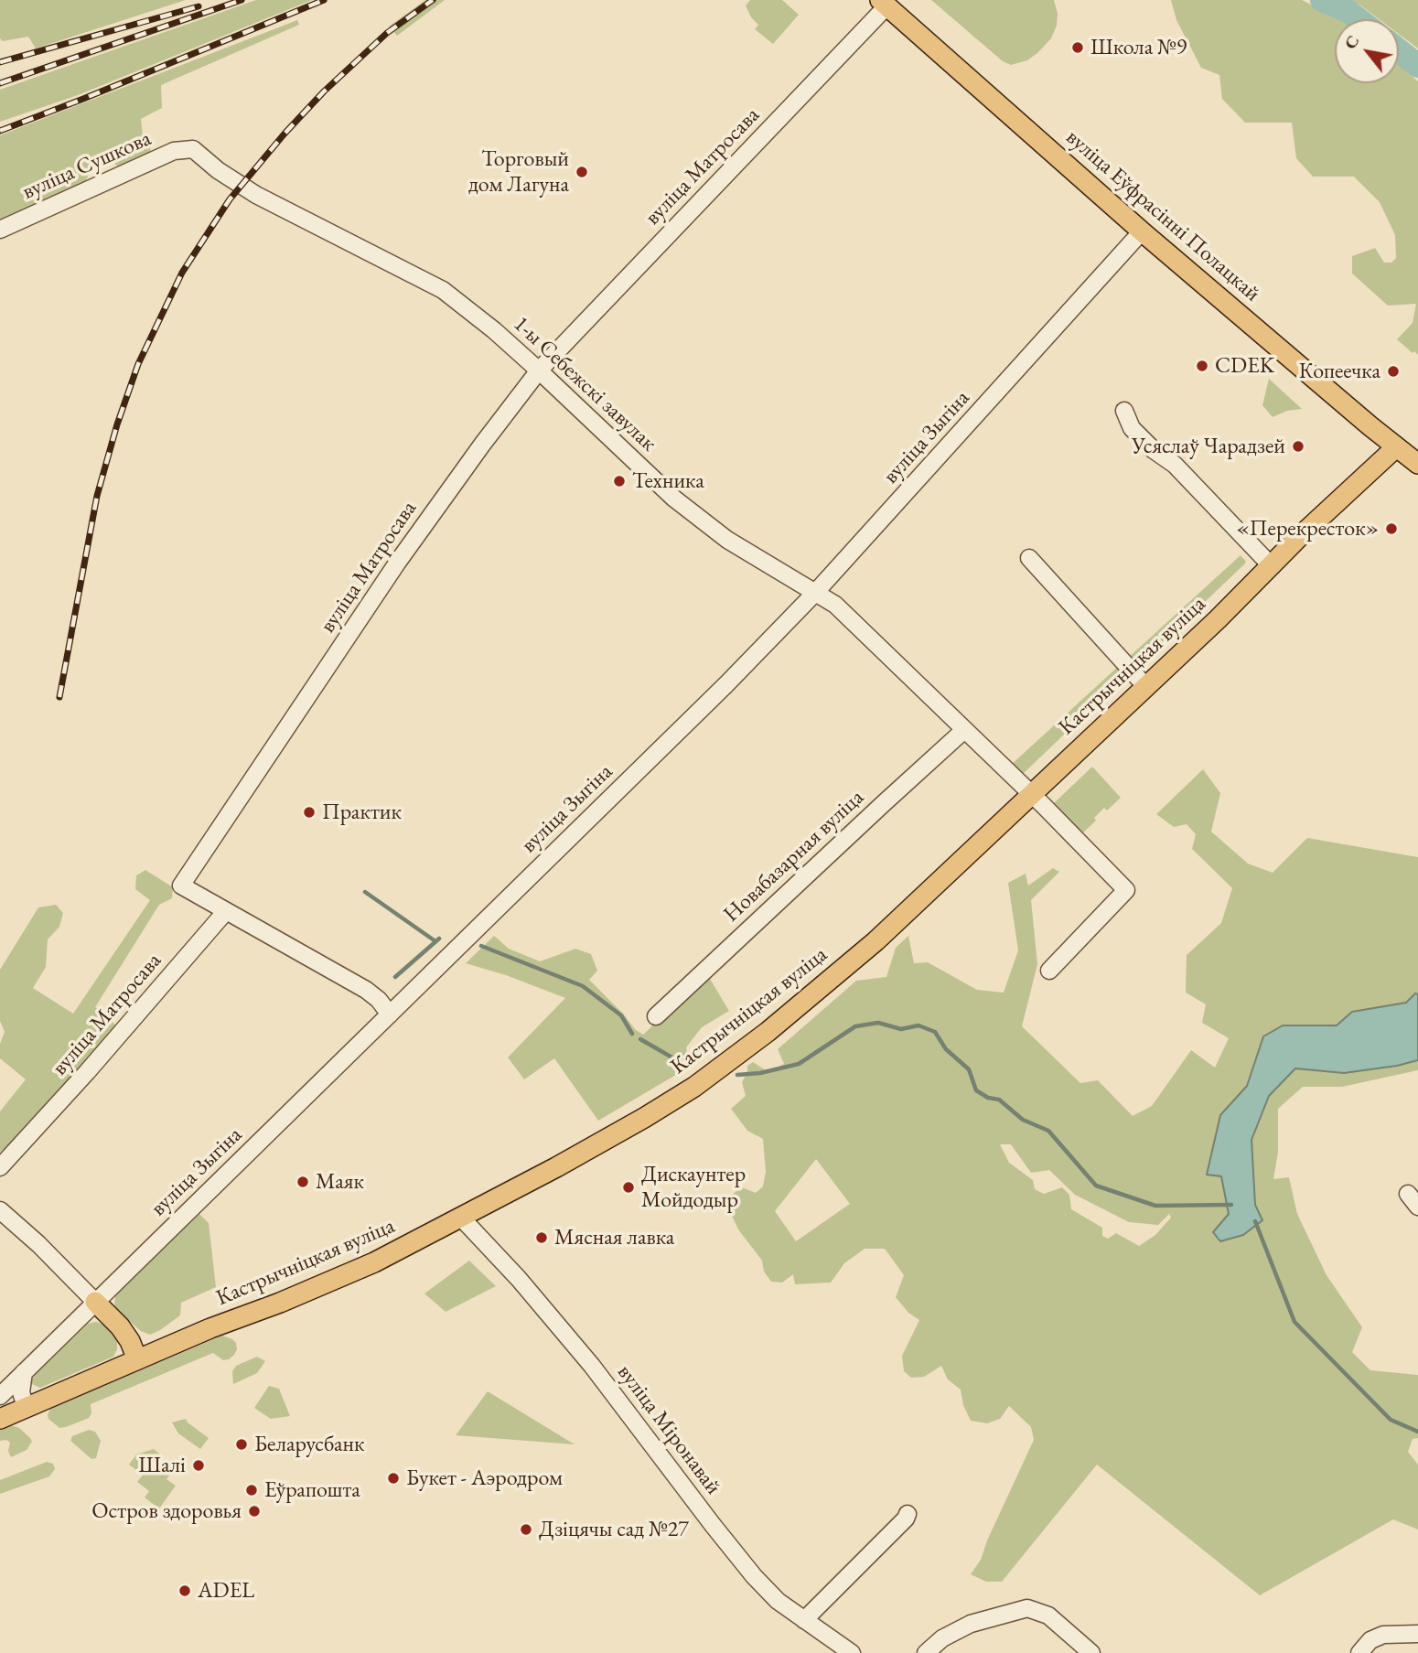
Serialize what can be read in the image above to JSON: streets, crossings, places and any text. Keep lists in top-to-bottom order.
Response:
{
  "streets": {
    "main road": ["вуліца Еўфрасінні Полацкай", "Кастрычніцкая вуліца"],
    "street": [
      "вуліца Сушкова",
      "вуліца Матросава",
      "1-ы Себежскі завулак",
      "вуліца Зыгіна",
      "Новабазарная вуліца",
      "вуліца Міронавай"
    ]
  },
  "crossings": [
    ["вуліца Сушкова", "1-ы Себежскі завулак"],
    ["вуліца Матросава", "вуліца Еўфрасінні Полацкай"],
    ["вуліца Матросава", "1-ы Себежскі завулак"],
    ["вуліца Еўфрасінні Полацкай", "вуліца Зыгіна"],
    ["вуліца Еўфрасінні Полацкай", "Кастрычніцкая вуліца"],
    ["1-ы Себежскі завулак", "вуліца Зыгіна"],
    ["1-ы Себежскі завулак", "Кастрычніцкая вуліца"],
    ["1-ы Себежскі завулак", "Новабазарная вуліца"],
    ["Кастрычніцкая вуліца", "вуліца Міронавай"]
  ],
  "places": [
    "Школа №9",
    "Торговый дом Лагуна",
    "CDEK",
    "Копеечка",
    "Усяслаў Чарадзей",
    "Техника",
    "«Перекресток»",
    "Практик",
    "Маяк",
    "Дискаунтер Мойдодыр",
    "Мясная лавка",
    "Беларусбанк",
    "Шалі",
    "Букет - Аэродром",
    "Еўрапошта",
    "Остров здоровья",
    "Дзіцячы сад №27",
    "ADEL"
  ],
  "north": "top left"
}
